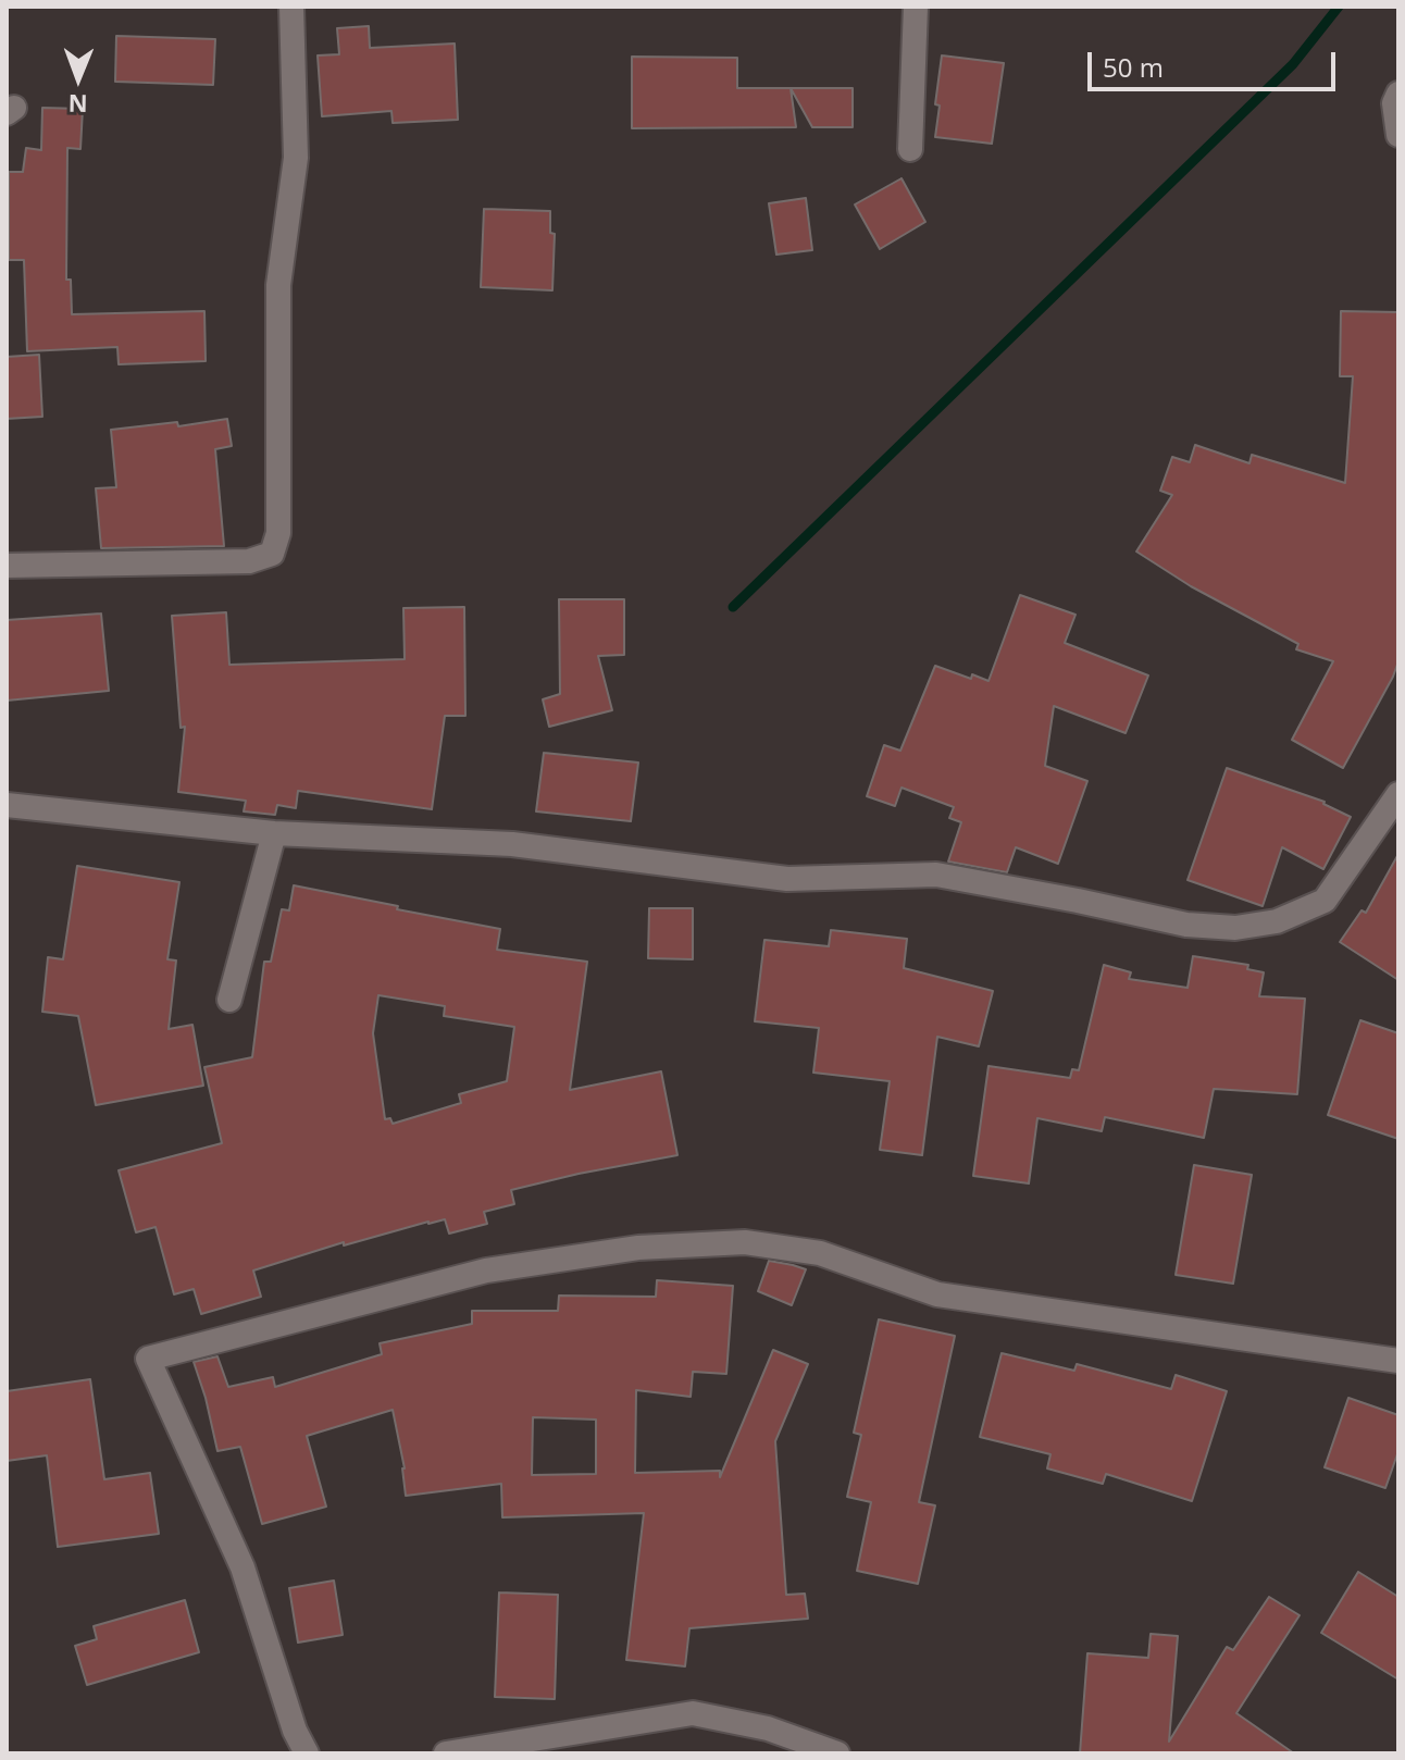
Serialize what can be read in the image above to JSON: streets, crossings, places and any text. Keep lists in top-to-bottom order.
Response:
{
  "scale_bar": "50 m",
  "north": "bottom"
}
